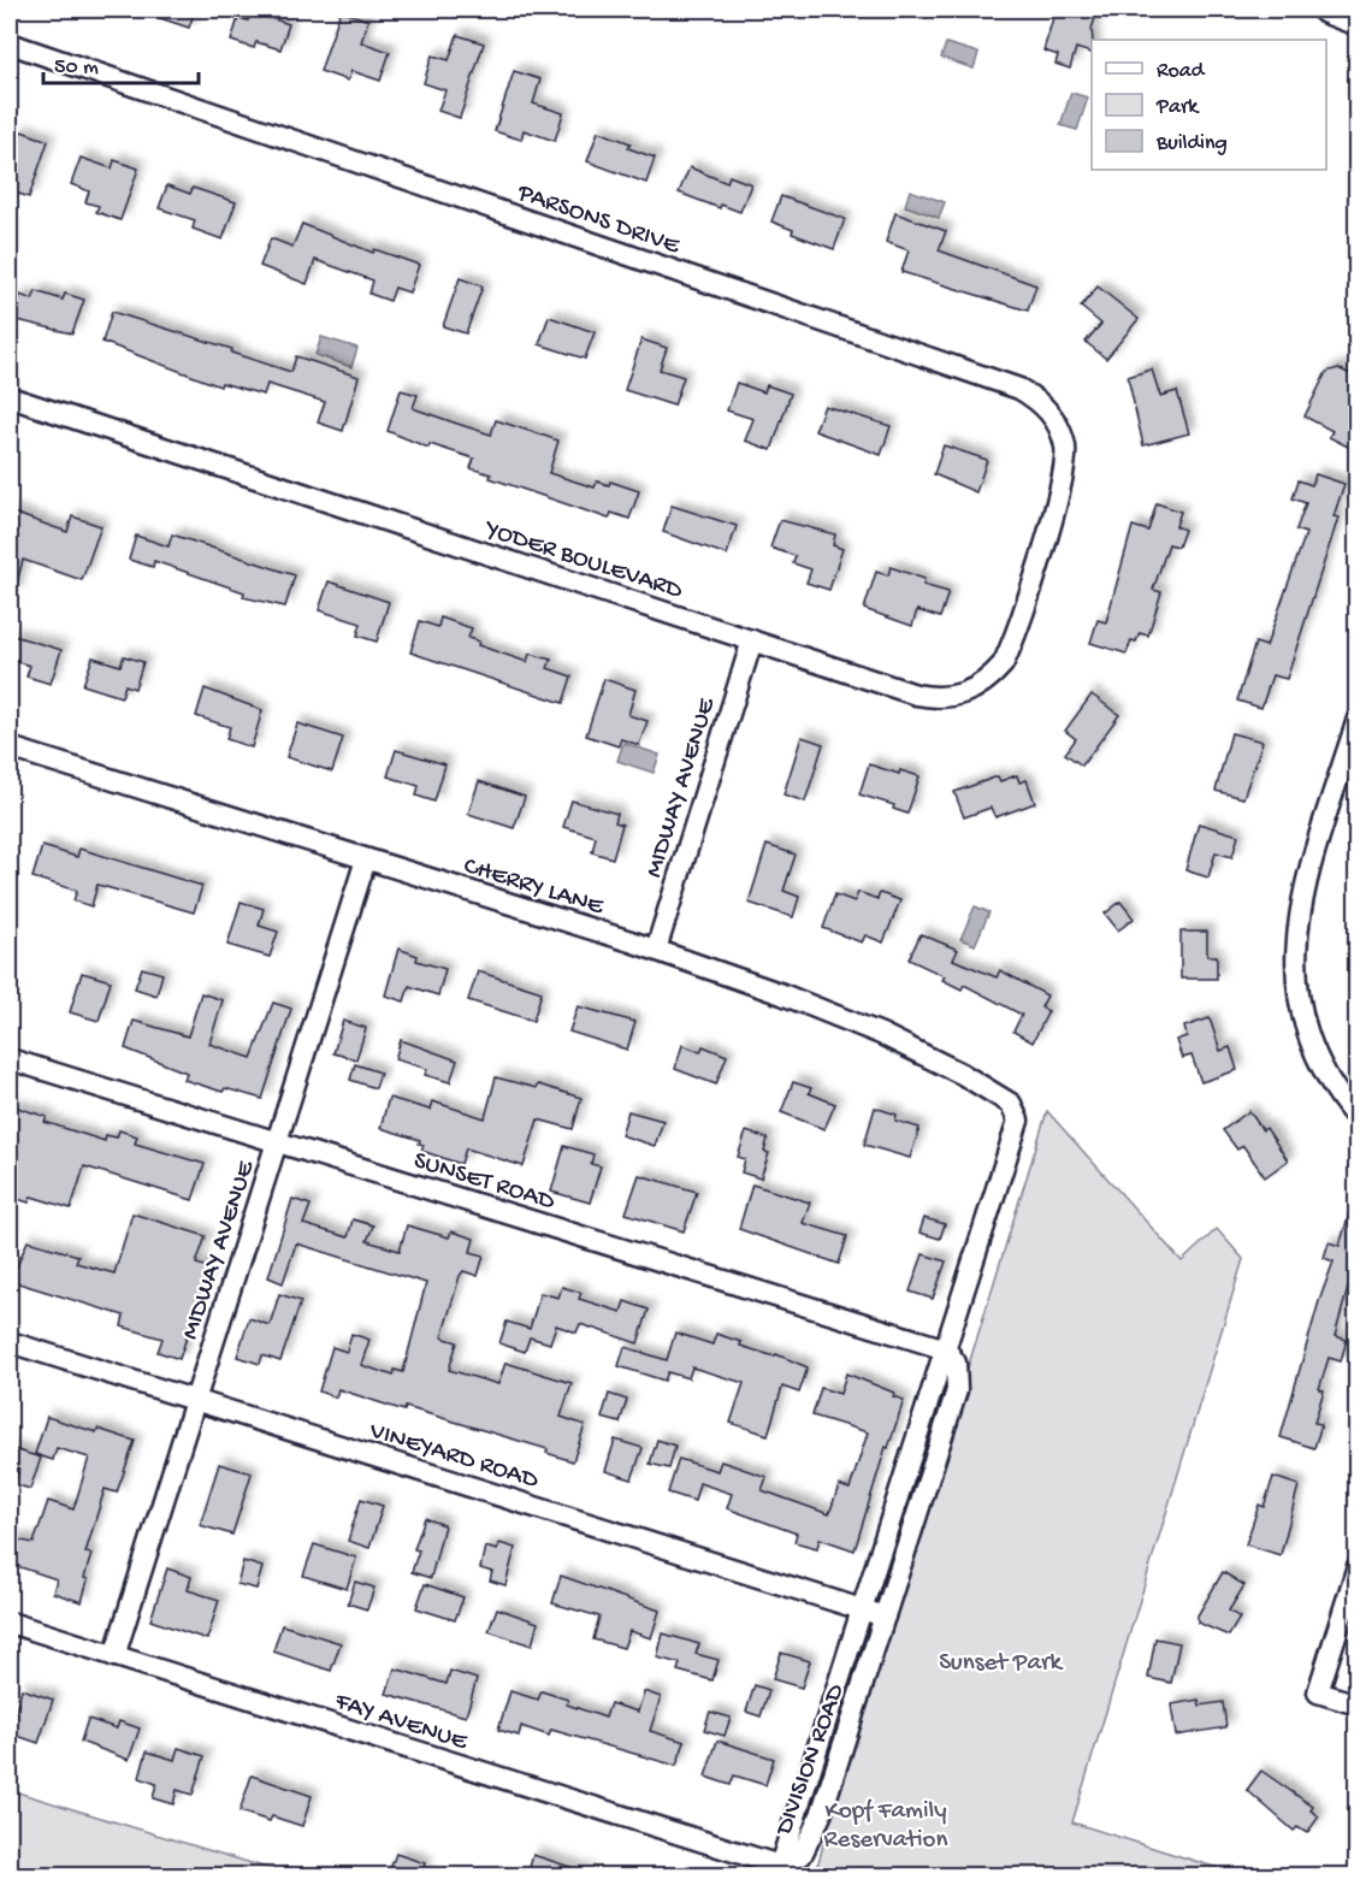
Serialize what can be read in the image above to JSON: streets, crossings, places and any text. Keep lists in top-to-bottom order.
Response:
{
  "streets": {
    "street": [
      "PARSONS DRIVE",
      "YODER BOULEVARD",
      "MIDWAY AVENUE",
      "CHERRY LANE",
      "SUNSET ROAD",
      "VINEYARD ROAD",
      "FAY AVENUE",
      "DIVISION ROAD"
    ]
  },
  "crossings": [
    ["PARSONS DRIVE", "YODER BOULEVARD"],
    ["YODER BOULEVARD", "MIDWAY AVENUE"],
    ["MIDWAY AVENUE", "CHERRY LANE"],
    ["MIDWAY AVENUE", "SUNSET ROAD"],
    ["MIDWAY AVENUE", "VINEYARD ROAD"],
    ["MIDWAY AVENUE", "FAY AVENUE"],
    ["CHERRY LANE", "DIVISION ROAD"],
    ["SUNSET ROAD", "DIVISION ROAD"],
    ["VINEYARD ROAD", "DIVISION ROAD"],
    ["FAY AVENUE", "DIVISION ROAD"]
  ],
  "parks": ["Sunset Park", "Kopf Family Reservation"],
  "legend": ["Road", "Park", "Building"],
  "scale_bar": "50 m"
}
